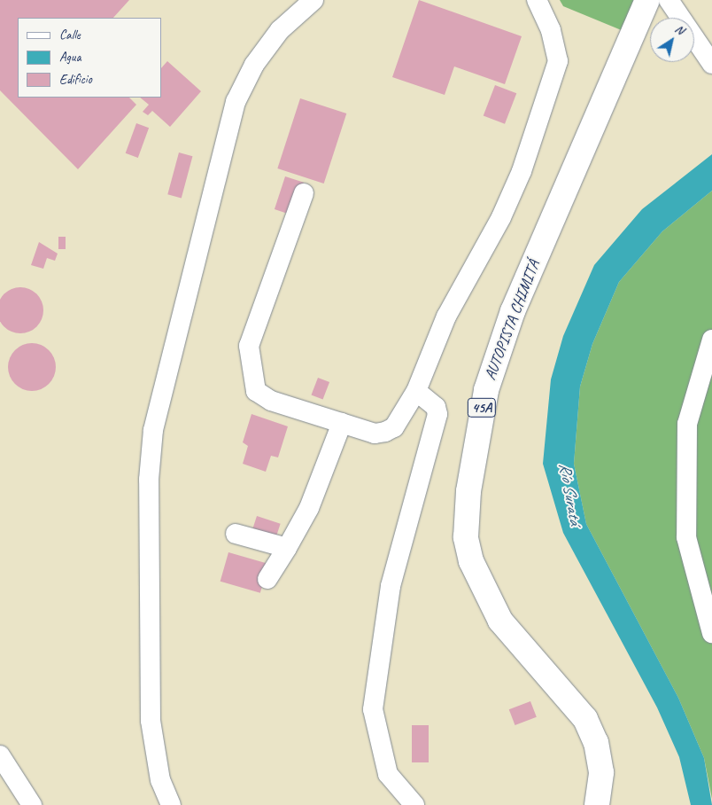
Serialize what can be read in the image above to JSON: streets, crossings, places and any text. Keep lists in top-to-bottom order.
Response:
{
  "streets": {
    "highway": ["AUTOPISTA CHIMITÁ", "45A"]
  },
  "water": ["Río Suratá"],
  "legend": ["Calle", "Agua", "Edificio"],
  "north": "top right"
}
